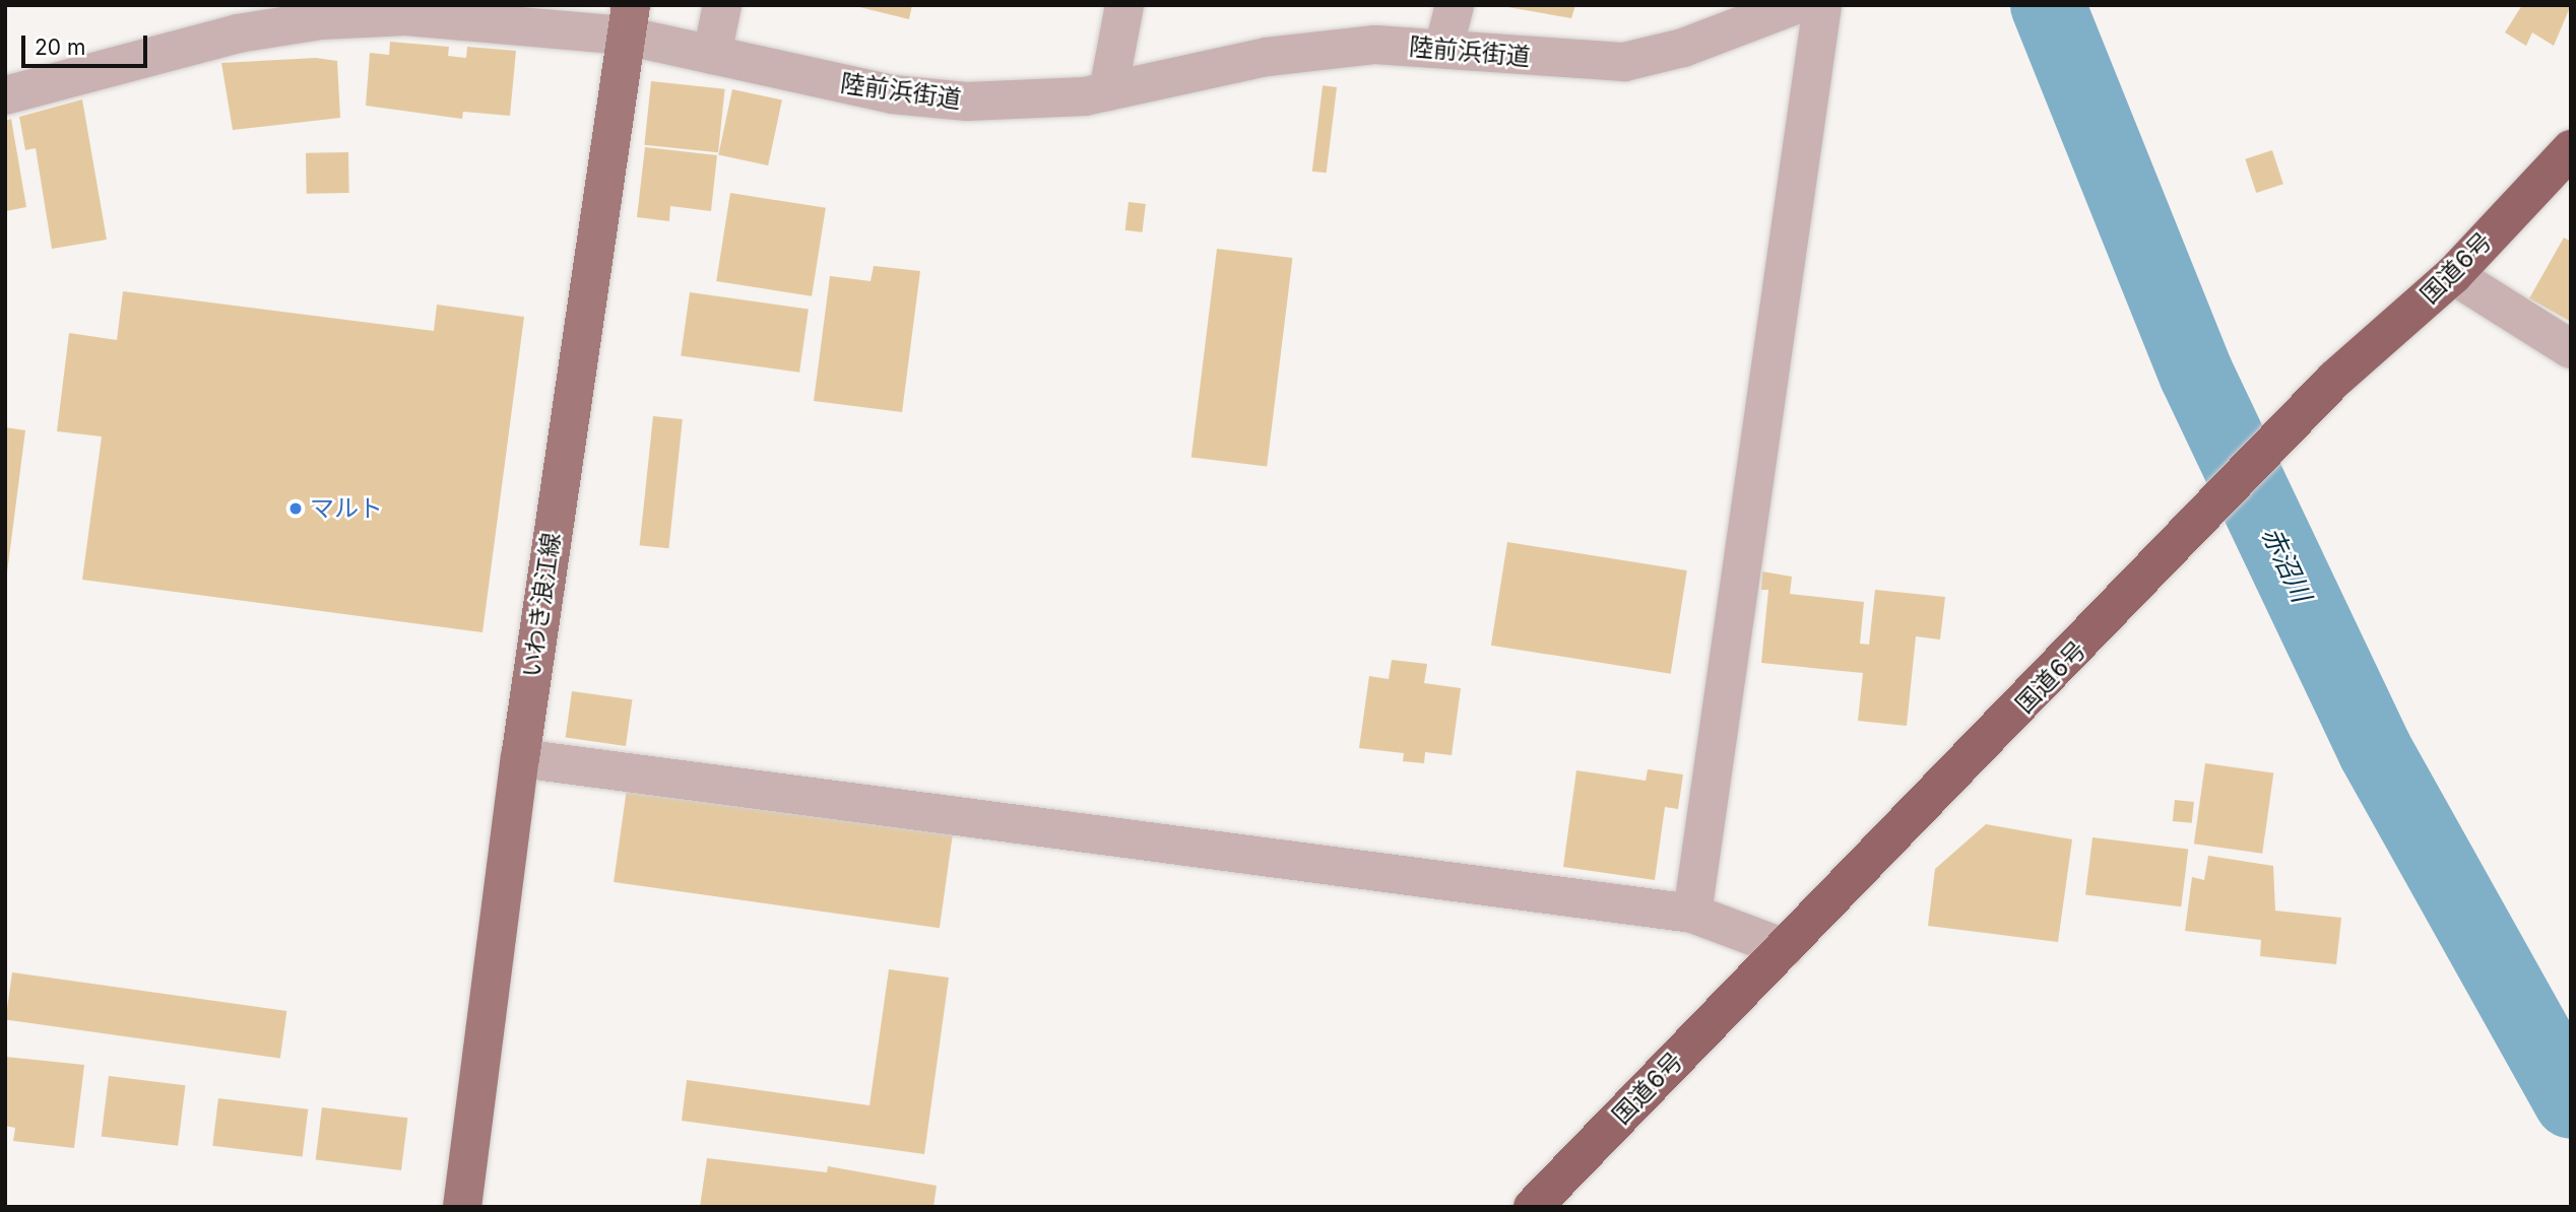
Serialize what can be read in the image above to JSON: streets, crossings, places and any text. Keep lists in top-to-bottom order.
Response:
{
  "streets": {
    "highway": ["国道6号"],
    "main road": ["いわき浪江線"],
    "street": ["陸前浜街道"]
  },
  "crossings": [
    ["陸前浜街道", "いわき浪江線"]
  ],
  "water": ["赤沼川"],
  "places": ["マルト"],
  "scale_bar": "20 m"
}
